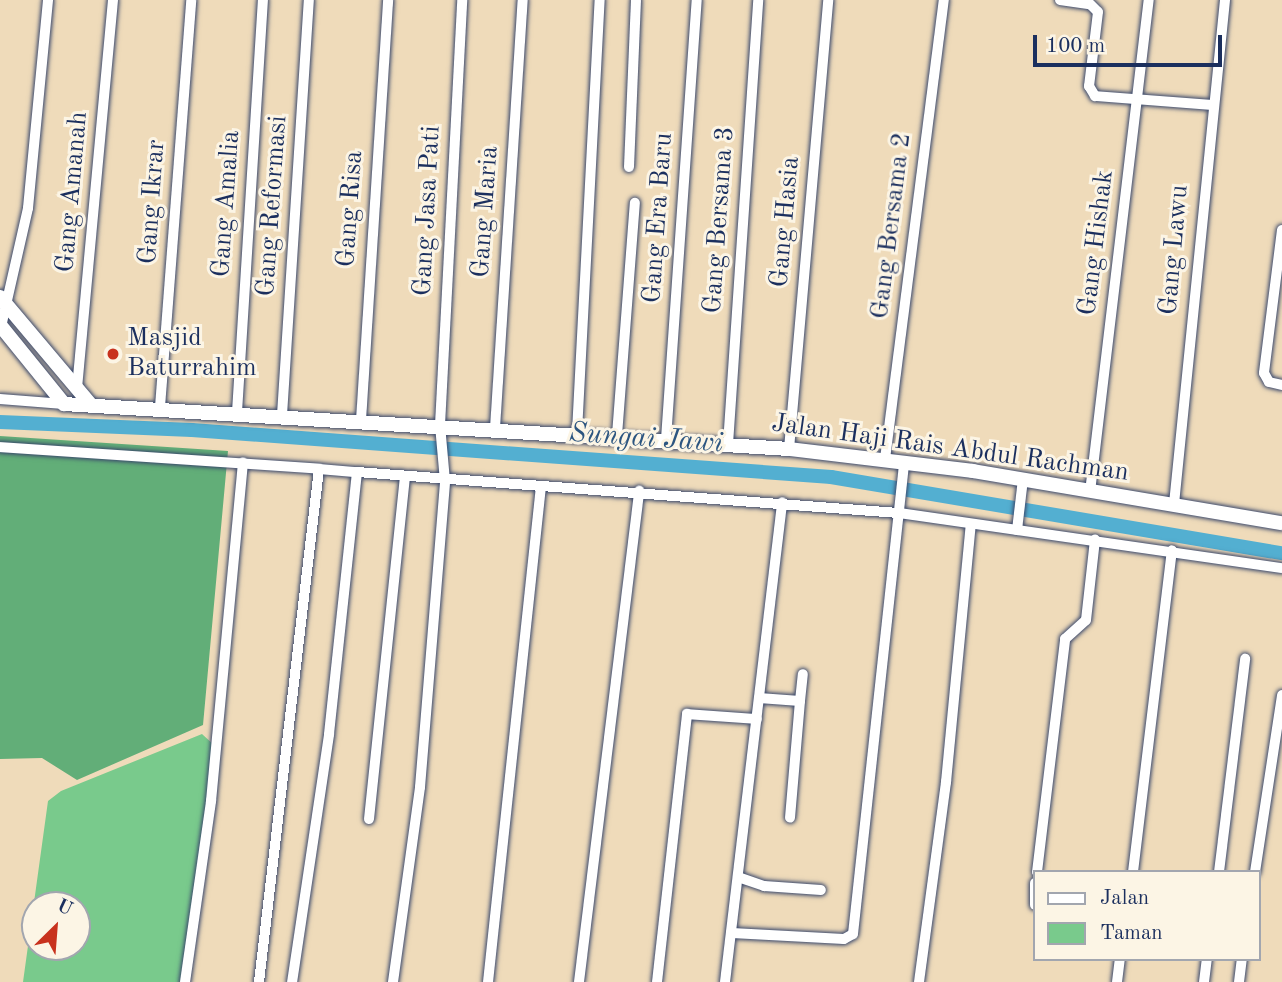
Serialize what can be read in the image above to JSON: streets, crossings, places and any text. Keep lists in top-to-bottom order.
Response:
{
  "streets": {
    "street": [
      "Gang Amanah",
      "Gang Ikrar",
      "Gang Amalia",
      "Gang Reformasi",
      "Gang Risa",
      "Gang Jasa Pati",
      "Gang Maria",
      "Gang Era Baru",
      "Gang Bersama 3",
      "Gang Hasia",
      "Gang Bersama 2",
      "Gang Hishak",
      "Gang Lawu",
      "Jalan Haji Rais Abdul Rachman"
    ]
  },
  "crossings": [
    ["Gang Ikrar", "Jalan Haji Rais Abdul Rachman"],
    ["Gang Amalia", "Jalan Haji Rais Abdul Rachman"],
    ["Gang Reformasi", "Jalan Haji Rais Abdul Rachman"],
    ["Gang Risa", "Jalan Haji Rais Abdul Rachman"],
    ["Gang Jasa Pati", "Jalan Haji Rais Abdul Rachman"],
    ["Gang Maria", "Jalan Haji Rais Abdul Rachman"],
    ["Gang Era Baru", "Jalan Haji Rais Abdul Rachman"],
    ["Gang Bersama 3", "Jalan Haji Rais Abdul Rachman"],
    ["Gang Hasia", "Jalan Haji Rais Abdul Rachman"],
    ["Gang Bersama 2", "Jalan Haji Rais Abdul Rachman"],
    ["Gang Hishak", "Jalan Haji Rais Abdul Rachman"],
    ["Gang Lawu", "Jalan Haji Rais Abdul Rachman"]
  ],
  "water": ["Sungai Jawi"],
  "places": ["Masjid Baturrahim"],
  "legend": ["Jalan", "Taman"],
  "scale_bar": "100 m",
  "north": "top right"
}
